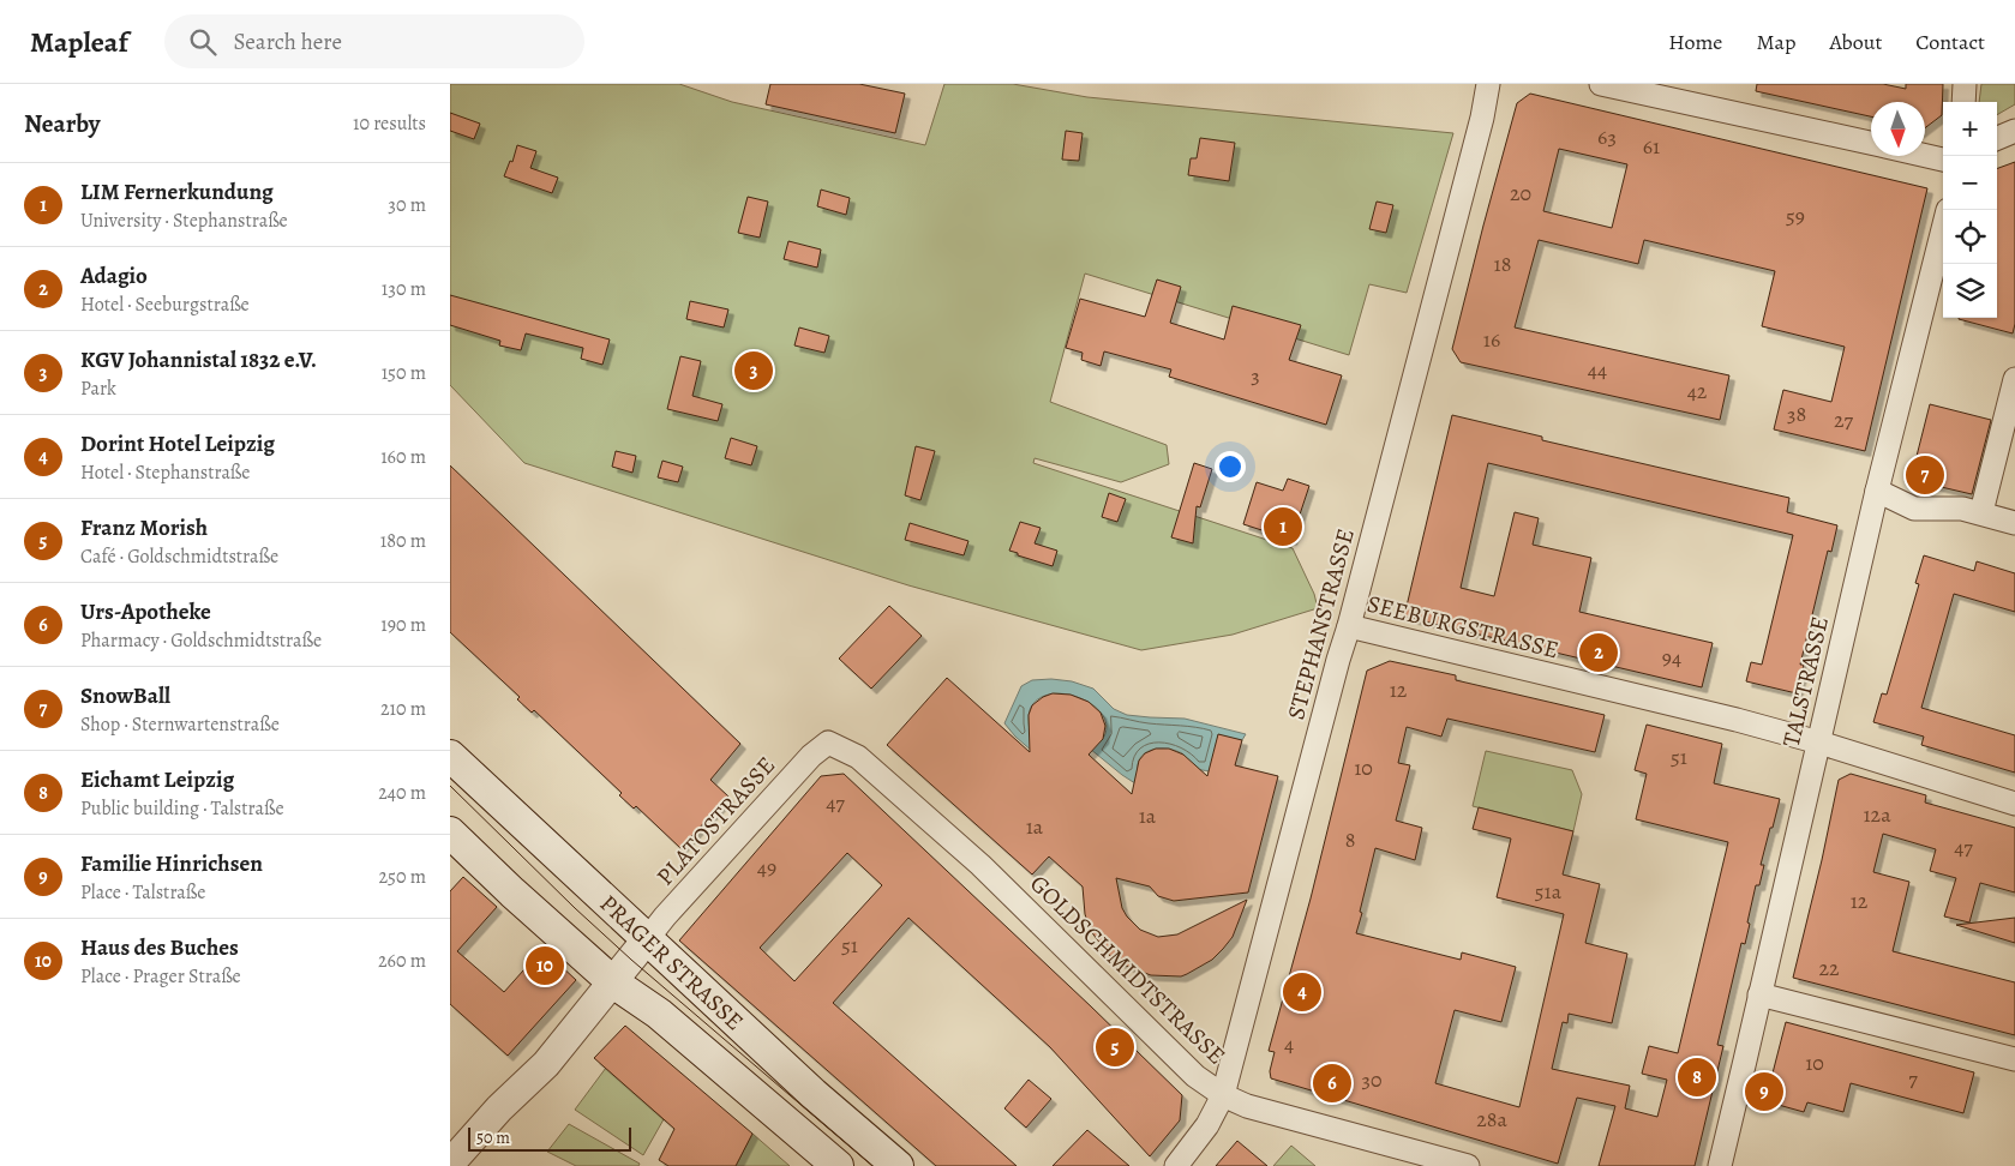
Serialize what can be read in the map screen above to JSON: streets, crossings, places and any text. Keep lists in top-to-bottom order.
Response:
{
  "streets": {
    "main road": ["PRAGER STRASSE"],
    "street": [
      "STEPHANSTRASSE",
      "SEEBURGSTRASSE",
      "TALSTRASSE",
      "PLATOSTRASSE",
      "GOLDSCHMIDTSTRASSE"
    ]
  },
  "crossings": [
    ["STEPHANSTRASSE", "SEEBURGSTRASSE"],
    ["STEPHANSTRASSE", "GOLDSCHMIDTSTRASSE"],
    ["SEEBURGSTRASSE", "TALSTRASSE"],
    ["PLATOSTRASSE", "PRAGER STRASSE"],
    ["PLATOSTRASSE", "GOLDSCHMIDTSTRASSE"]
  ],
  "house_numbers": [
    "63",
    "61",
    "20",
    "59",
    "18",
    "16",
    "44",
    "3",
    "42",
    "38",
    "27",
    "94",
    "12",
    "51",
    "10",
    "47",
    "12a",
    "1a",
    "1a",
    "8",
    "47",
    "49",
    "51a",
    "12",
    "51",
    "22",
    "4",
    "10",
    "7",
    "30",
    "28a"
  ],
  "scale_bar": "50 m",
  "north": "bottom",
  "page": {
    "header": "Mapleaf",
    "search": "Search here",
    "nav": [
      "Home",
      "Map",
      "About",
      "Contact"
    ],
    "heading": ["Nearby", "10 results"],
    "map_buttons": ["+", "−"],
    "list": [
      {
        "mark": "1",
        "name": "LIM Fernerkundung",
        "note": "University · Stephanstraße",
        "value": "30 m"
      },
      {
        "mark": "2",
        "name": "Adagio",
        "note": "Hotel · Seeburgstraße",
        "value": "130 m"
      },
      {
        "mark": "3",
        "name": "KGV Johannistal 1832 e.V.",
        "note": "Park",
        "value": "150 m"
      },
      {
        "mark": "4",
        "name": "Dorint Hotel Leipzig",
        "note": "Hotel · Stephanstraße",
        "value": "160 m"
      },
      {
        "mark": "5",
        "name": "Franz Morish",
        "note": "Café · Goldschmidtstraße",
        "value": "180 m"
      },
      {
        "mark": "6",
        "name": "Urs-Apotheke",
        "note": "Pharmacy · Goldschmidtstraße",
        "value": "190 m"
      },
      {
        "mark": "7",
        "name": "SnowBall",
        "note": "Shop · Sternwartenstraße",
        "value": "210 m"
      },
      {
        "mark": "8",
        "name": "Eichamt Leipzig",
        "note": "Public building · Talstraße",
        "value": "240 m"
      },
      {
        "mark": "9",
        "name": "Familie Hinrichsen",
        "note": "Place · Talstraße",
        "value": "250 m"
      },
      {
        "mark": "10",
        "name": "Haus des Buches",
        "note": "Place · Prager Straße",
        "value": "260 m"
      }
    ],
    "pins": [
      "3",
      "7",
      "1",
      "2",
      "10",
      "4",
      "5",
      "8",
      "6",
      "9"
    ],
    "scale": "50 m"
  }
}
